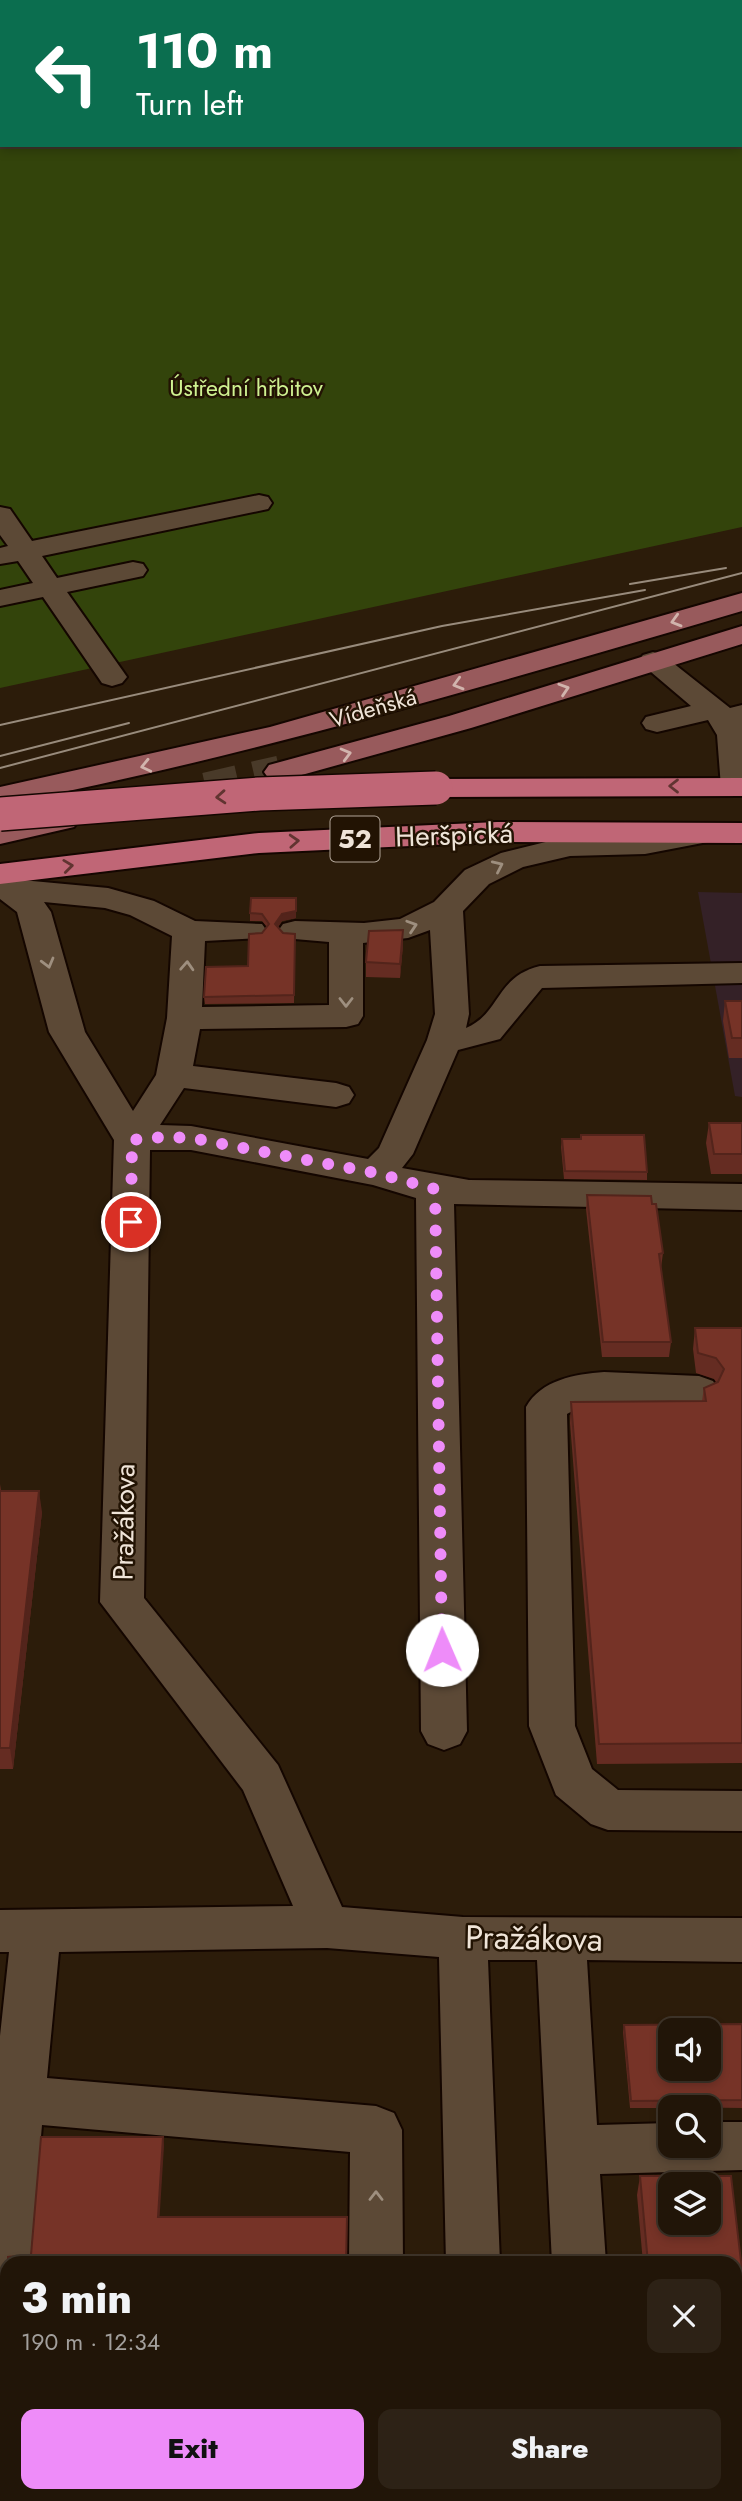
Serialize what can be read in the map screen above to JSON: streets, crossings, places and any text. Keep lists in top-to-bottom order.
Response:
{
  "streets": {
    "highway": ["Heršpická", "52"],
    "main road": ["Vídeňská"],
    "street": ["Pražákova"]
  },
  "parks": ["Ústřední hřbitov"],
  "page": {
    "turn": ["110 m", "Turn left"],
    "heading": ["3 min", "190 m · 12:34"],
    "buttons": ["Exit", "Share"]
  }
}
